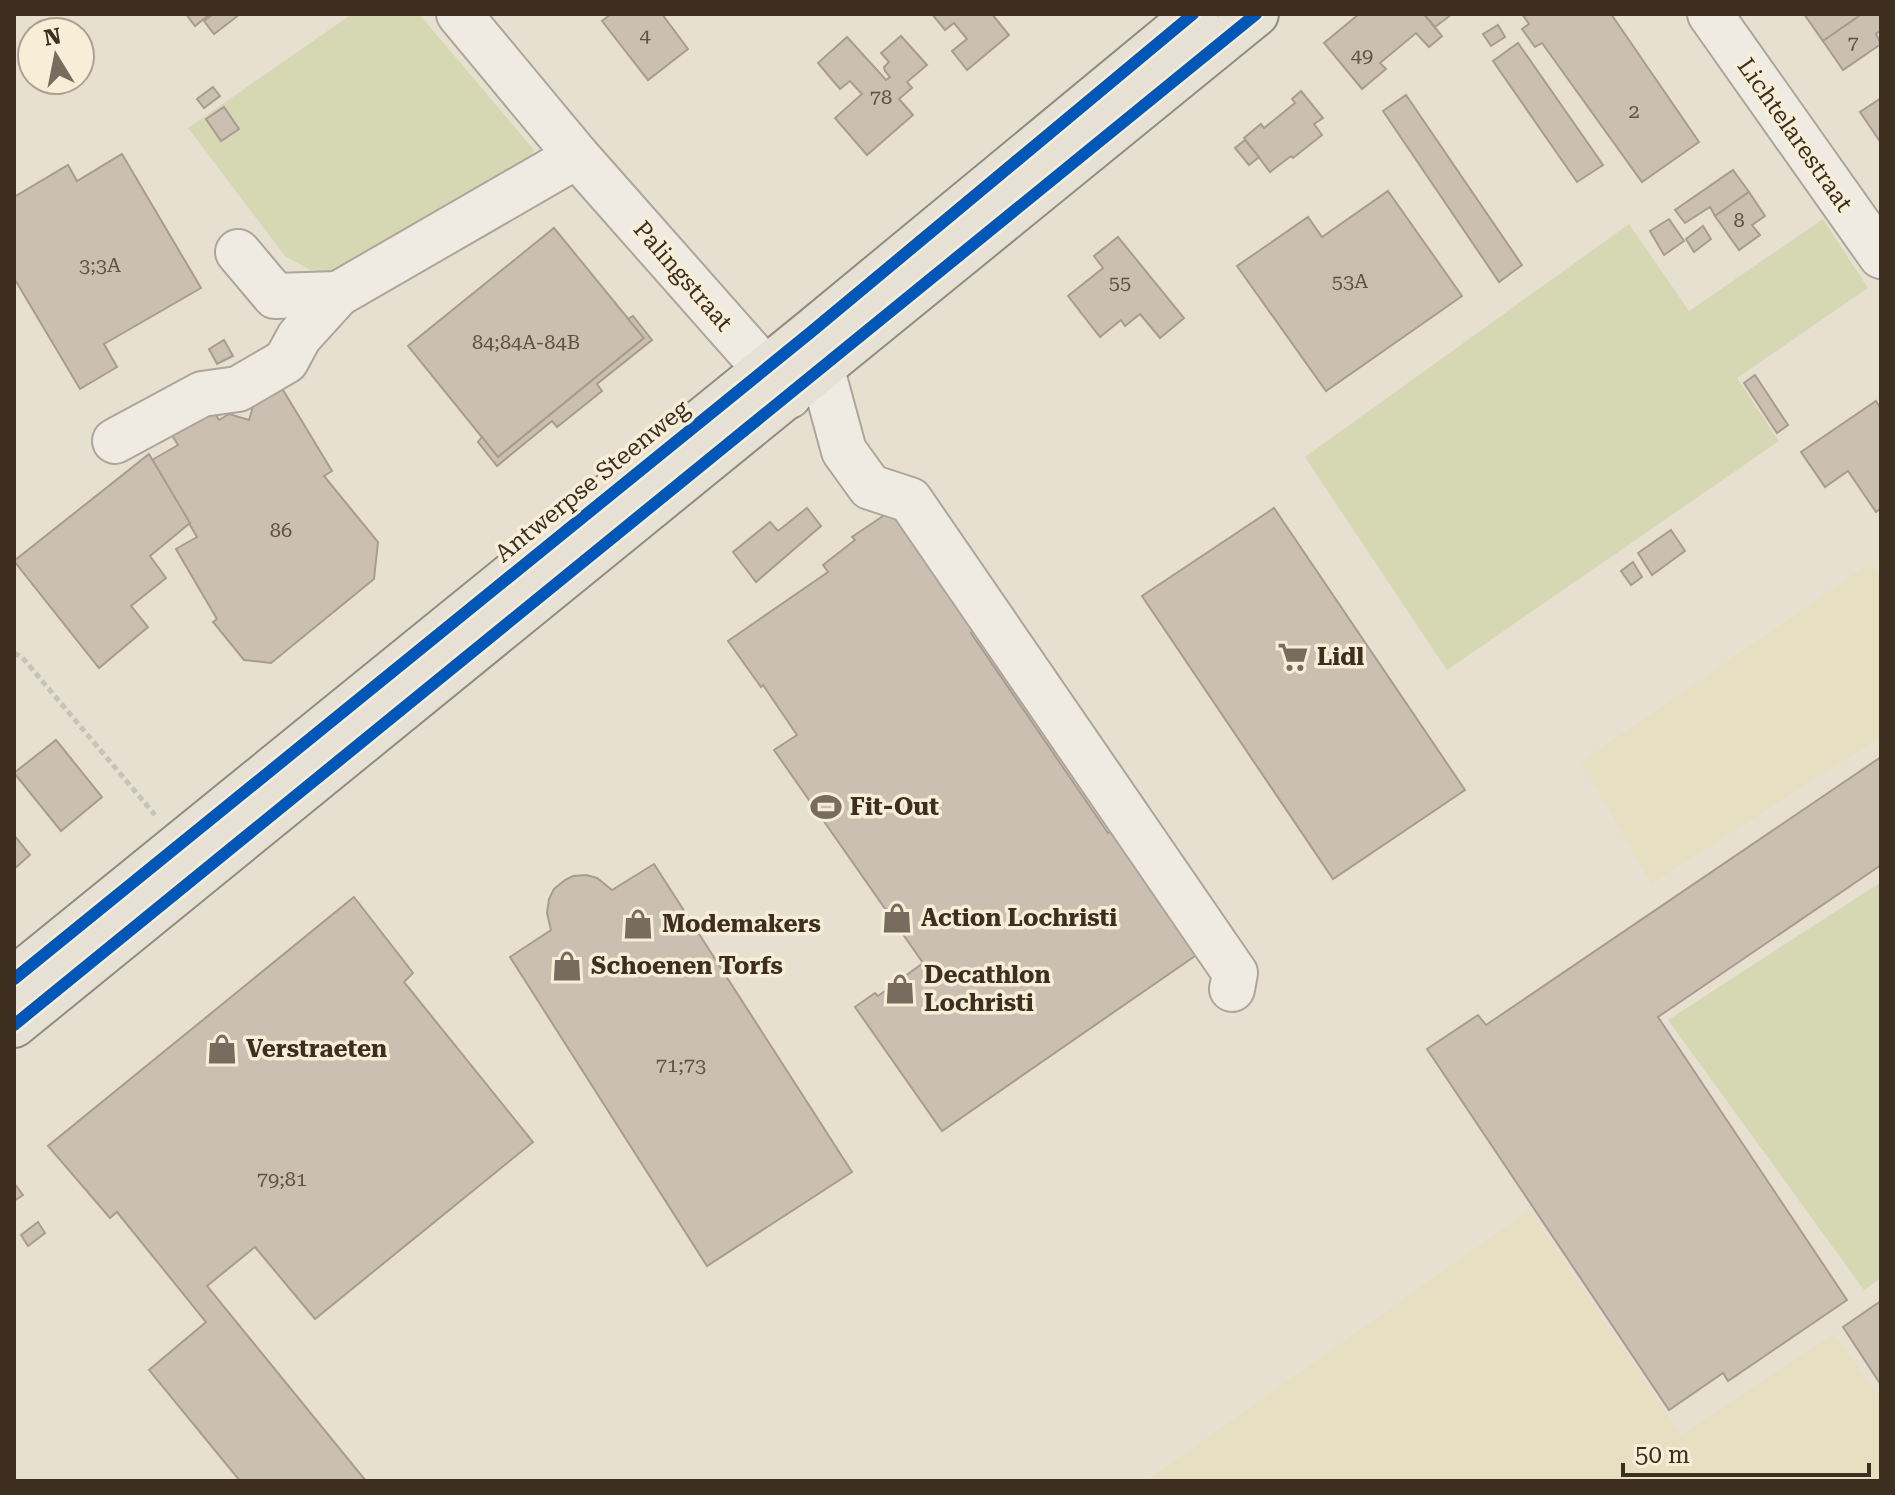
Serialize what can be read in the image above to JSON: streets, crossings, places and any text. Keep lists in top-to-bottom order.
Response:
{
  "streets": {
    "main road": ["Antwerpse Steenweg"],
    "street": ["Lichtelarestraat", "Palingstraat"]
  },
  "crossings": [
    ["Palingstraat", "Antwerpse Steenweg"]
  ],
  "places": {
    "supermarket": ["Lidl"],
    "sports": ["Fit-Out"],
    "shop": [
      "Action Lochristi",
      "Modemakers",
      "Schoenen Torfs",
      "Decathlon Lochristi",
      "Verstraeten"
    ]
  },
  "house_numbers": [
    "4",
    "7",
    "49",
    "78",
    "2",
    "8",
    "3;3A",
    "53A",
    "55",
    "84;84A-84B",
    "86",
    "71;73",
    "79;81"
  ],
  "scale_bar": "50 m",
  "north": "top"
}
